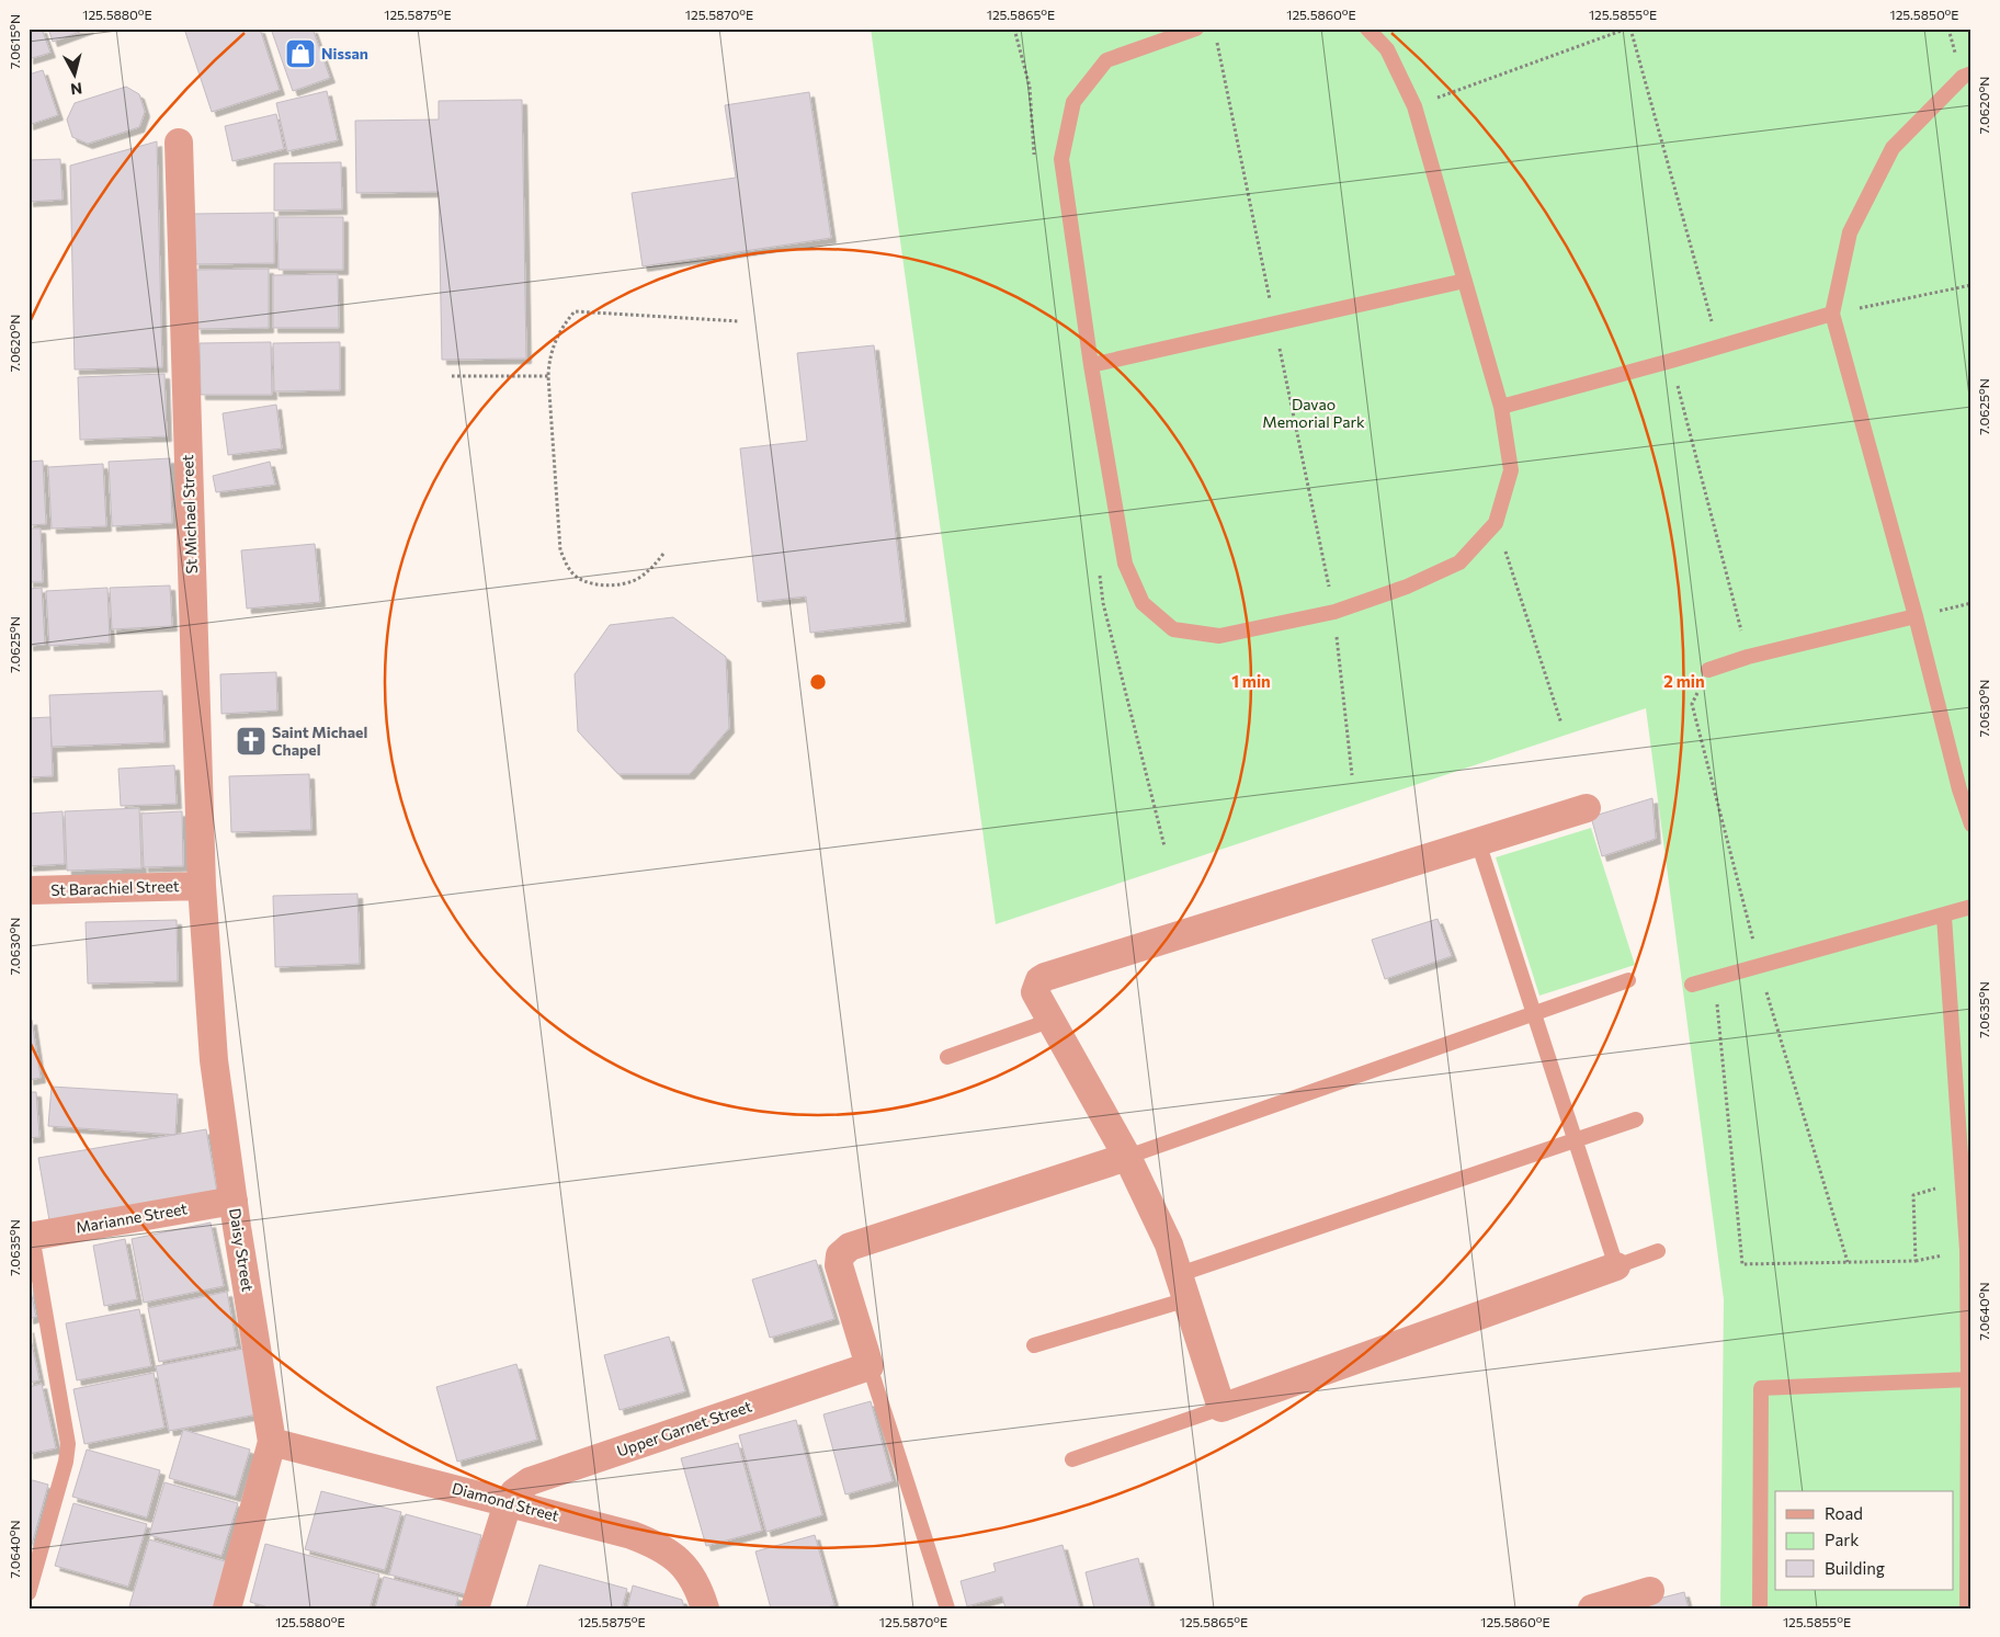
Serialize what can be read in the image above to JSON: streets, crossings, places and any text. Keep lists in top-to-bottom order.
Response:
{
  "streets": {
    "street": [
      "St Michael Street",
      "St Barachiel Street",
      "Marianne Street",
      "Daisy Street",
      "Upper Garnet Street",
      "Diamond Street"
    ]
  },
  "crossings": [
    ["St Michael Street", "St Barachiel Street"],
    ["St Michael Street", "Daisy Street"],
    ["St Barachiel Street", "Daisy Street"],
    ["Marianne Street", "Daisy Street"],
    ["Daisy Street", "Diamond Street"],
    ["Upper Garnet Street", "Diamond Street"]
  ],
  "parks": ["Davao Memorial Park"],
  "places": {
    "shop": ["Nissan"],
    "church": ["Saint Michael Chapel"]
  },
  "legend": ["Road", "Park", "Building"],
  "north": "bottom",
  "coordinates": [
    "125.5880°E",
    "125.5875°E",
    "125.5870°E",
    "125.5865°E",
    "125.5860°E",
    "125.5855°E",
    "125.5850°E",
    "7.0615°N",
    "7.0620°N",
    "7.0625°N",
    "7.0630°N",
    "7.0635°N",
    "7.0640°N"
  ],
  "rings": ["1 min", "2 min"]
}
